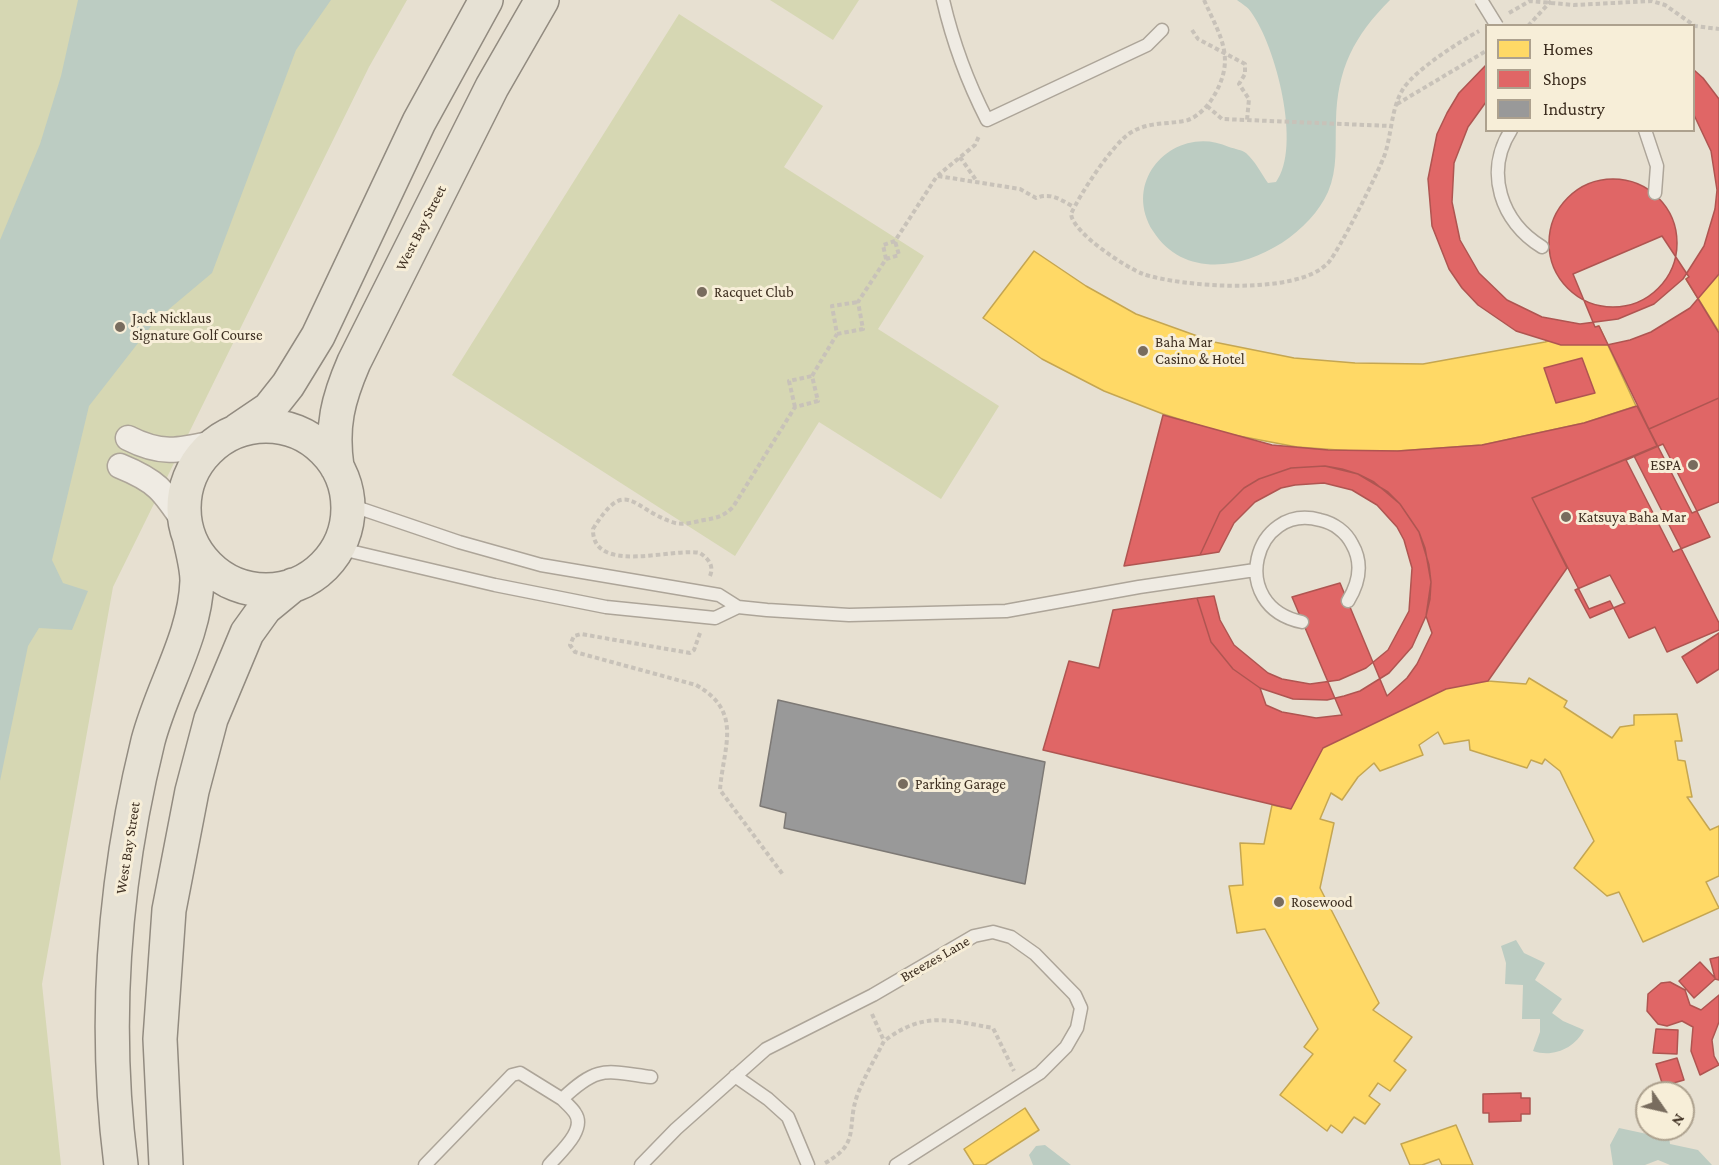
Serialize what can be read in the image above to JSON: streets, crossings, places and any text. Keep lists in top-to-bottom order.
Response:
{
  "streets": {
    "main road": ["West Bay Street"],
    "lane": ["Breezes Lane"]
  },
  "places": [
    "Racquet Club",
    "Jack Nicklaus Signature Golf Course",
    "Baha Mar Casino & Hotel",
    "ESPA",
    "Katsuya Baha Mar",
    "Parking Garage",
    "Rosewood"
  ],
  "legend": ["Homes", "Shops", "Industry"],
  "north": "bottom right"
}
